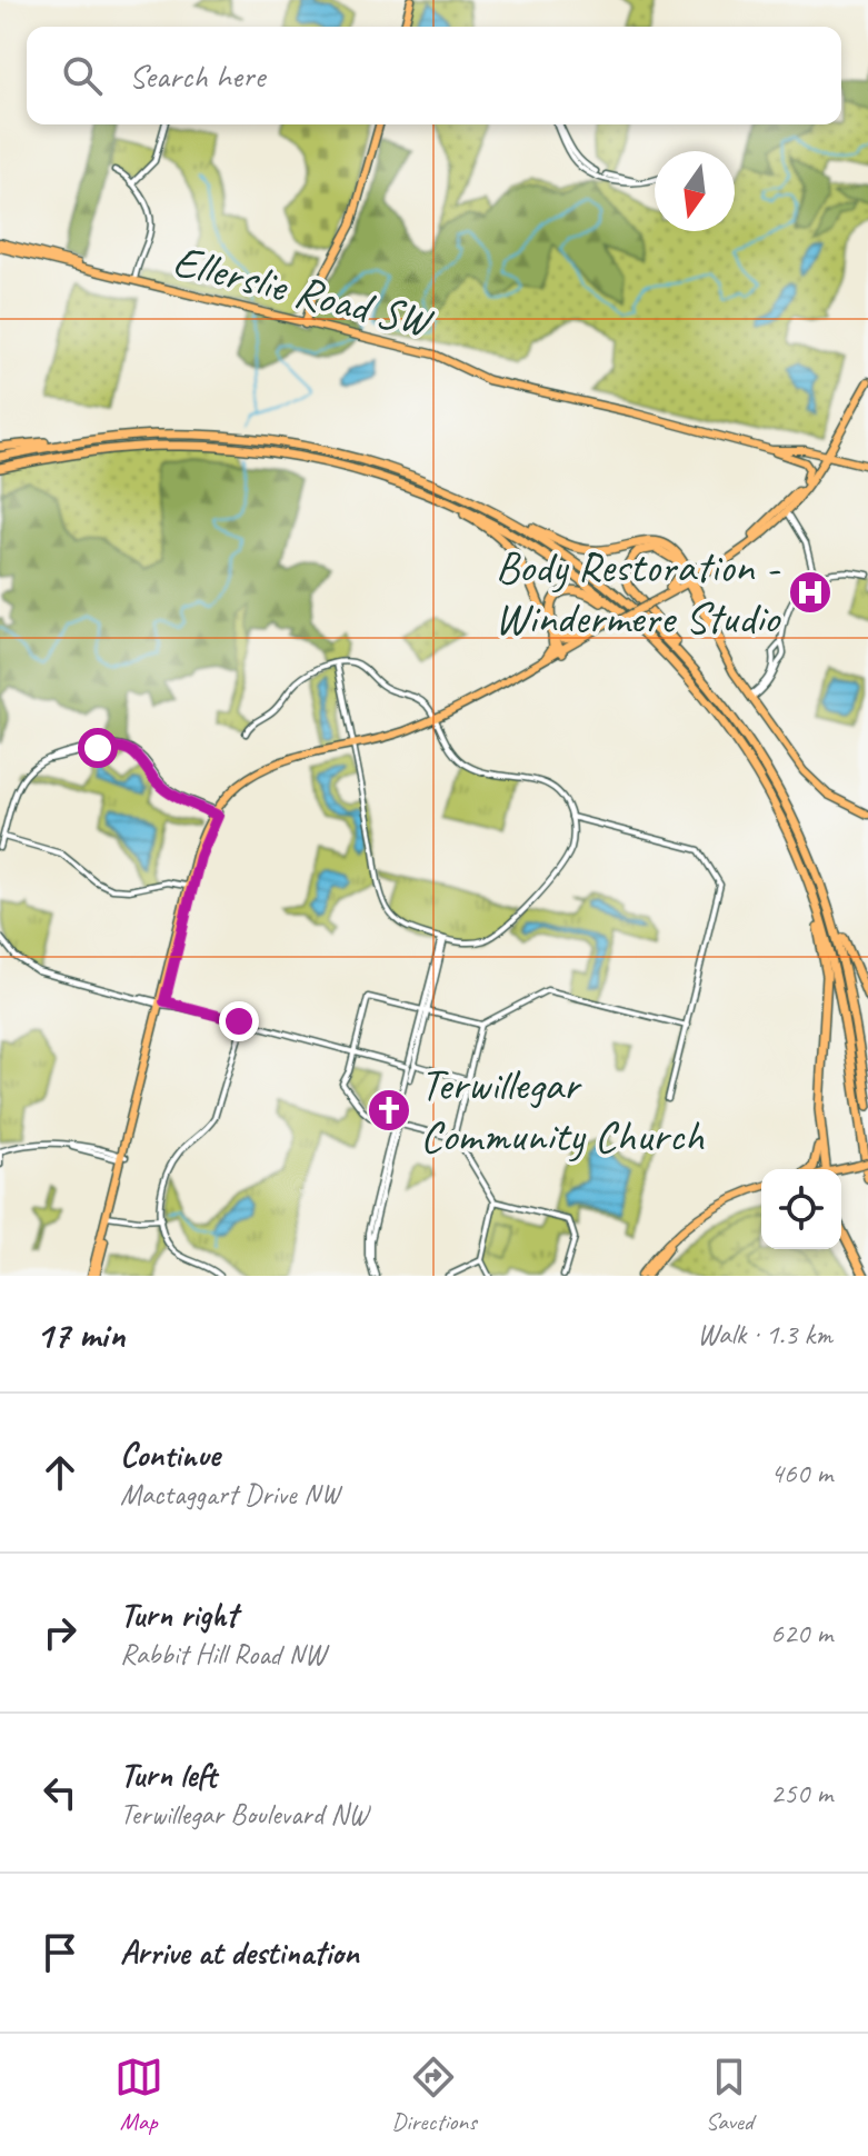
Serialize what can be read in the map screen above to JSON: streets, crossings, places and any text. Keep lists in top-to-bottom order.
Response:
{
  "streets": {
    "main road": ["Ellerslie Road SW"]
  },
  "places": {
    "hospital": ["Body Restoration - Windermere Studio"],
    "church": ["Terwillegar Community Church"]
  },
  "north": "bottom",
  "page": {
    "search": "Search here",
    "heading": ["17 min", "Walk · 1.3 km"],
    "list": [
      ["Continue", "Mactaggart Drive NW", "460 m"],
      ["Turn right", "Rabbit Hill Road NW", "620 m"],
      ["Turn left", "Terwillegar Boulevard NW", "250 m"],
      "Arrive at destination"
    ],
    "nav": ["Map", "Directions", "Saved"]
  }
}
